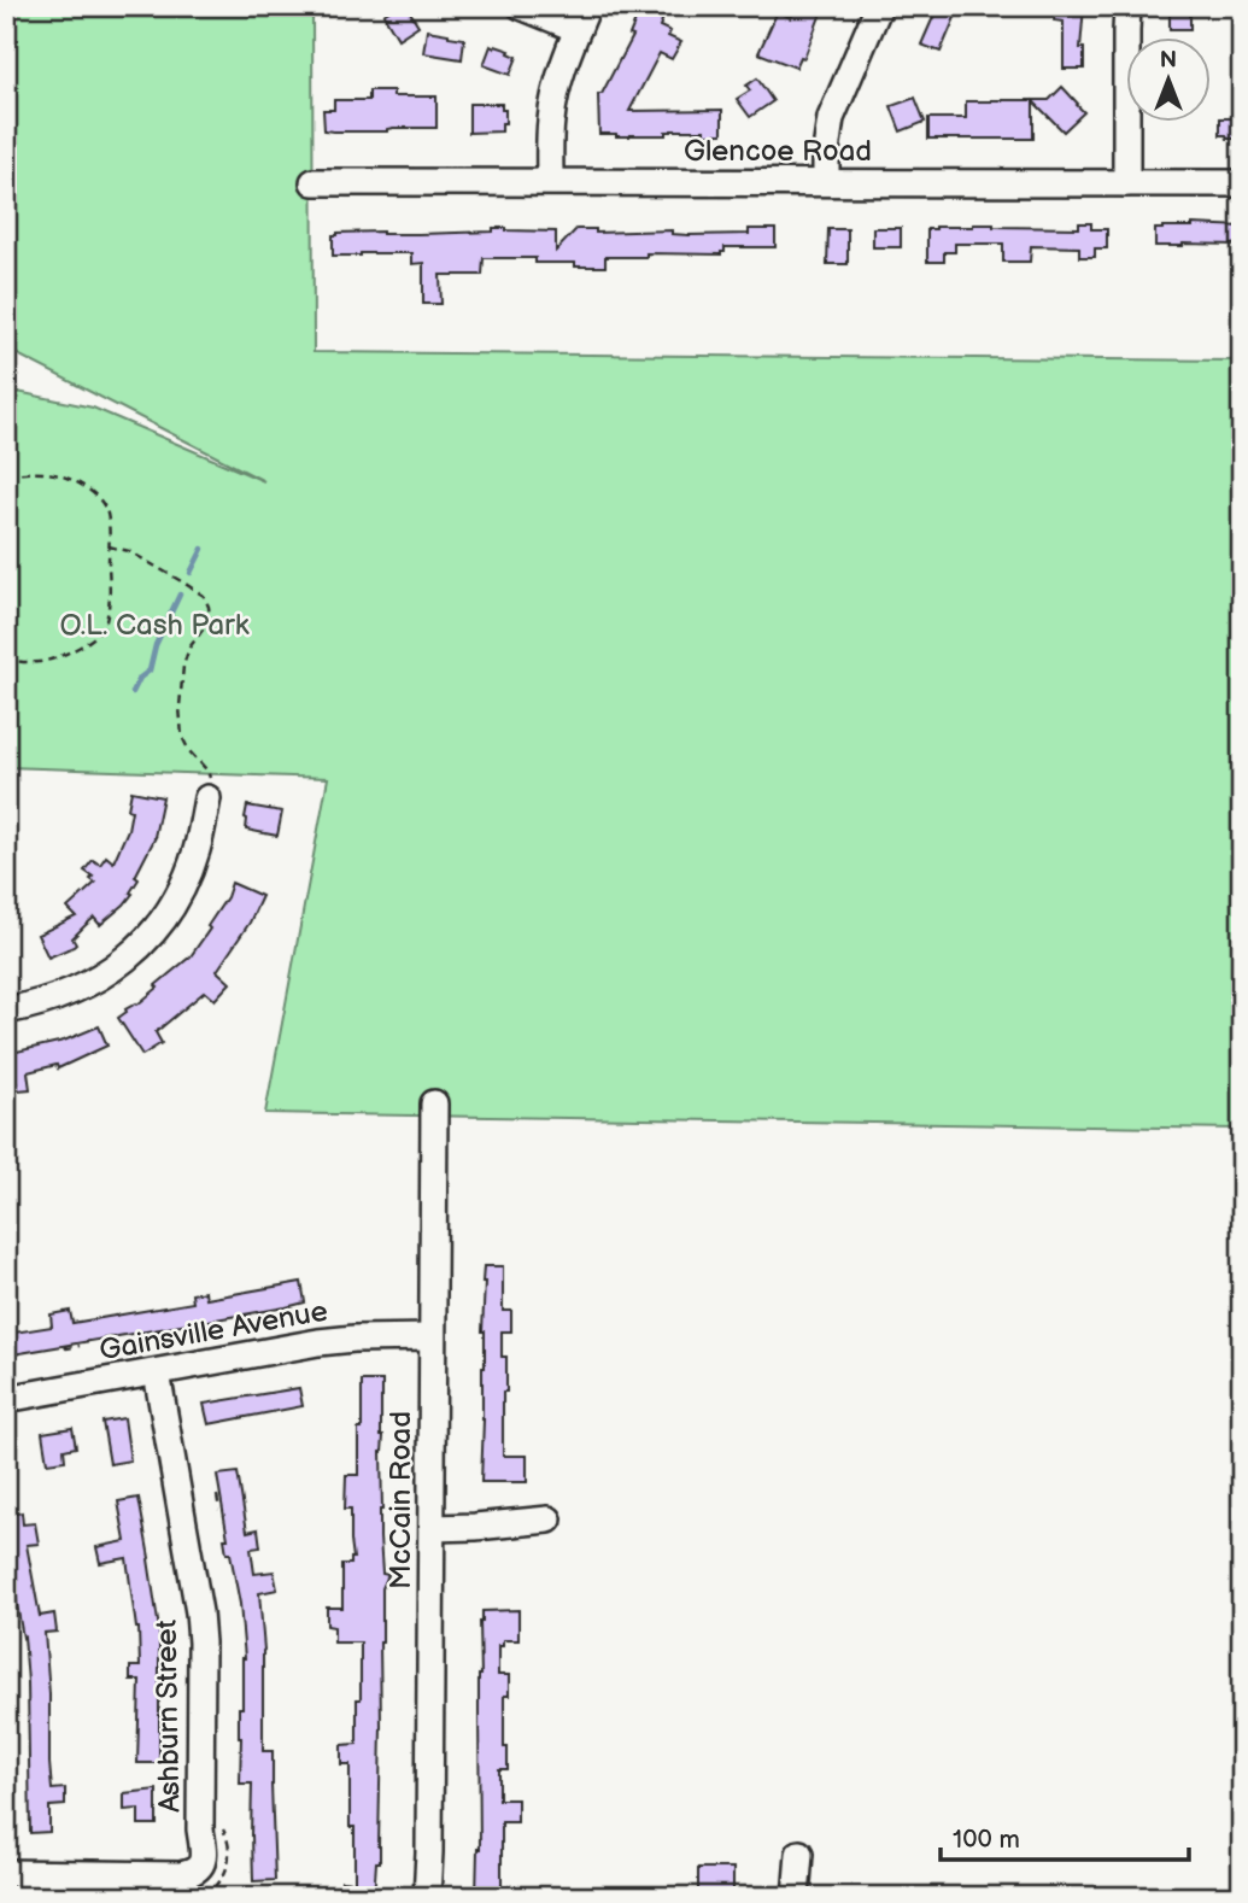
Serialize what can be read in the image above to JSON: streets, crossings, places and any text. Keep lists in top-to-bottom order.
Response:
{
  "streets": {
    "street": [
      "Glencoe Road",
      "Gainsville Avenue",
      "McCain Road",
      "Ashburn Street"
    ]
  },
  "crossings": [
    ["Gainsville Avenue", "McCain Road"],
    ["Gainsville Avenue", "Ashburn Street"]
  ],
  "parks": ["O.L. Cash Park"],
  "scale_bar": "100 m",
  "north": "top"
}
